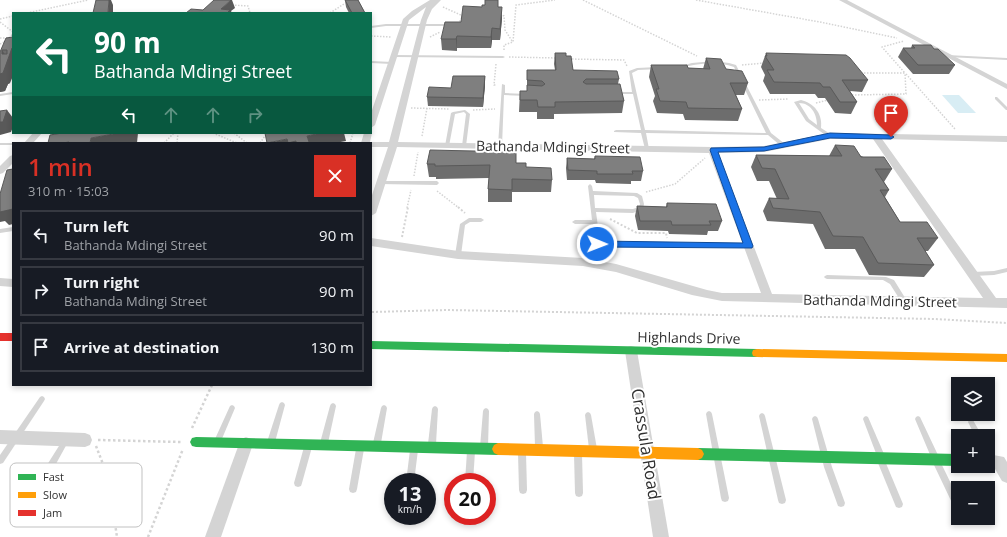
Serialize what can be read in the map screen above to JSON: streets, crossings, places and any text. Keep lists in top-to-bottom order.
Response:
{
  "streets": {
    "street": ["Bathanda Mdingi Street", "Highlands Drive", "Crassula Road"]
  },
  "crossings": [
    ["Highlands Drive", "Crassula Road"]
  ],
  "legend": ["Fast", "Slow", "Jam"],
  "page": {
    "turn": ["90 m", "Bathanda Mdingi Street"],
    "heading": ["1 min", "310 m · 15:03"],
    "list": [
      {
        "name": "Turn left",
        "note": "Bathanda Mdingi Street",
        "value": "90 m"
      },
      {
        "name": "Turn right",
        "note": "Bathanda Mdingi Street",
        "value": "90 m"
      },
      {
        "name": "Arrive at destination",
        "value": "130 m"
      }
    ],
    "map_buttons": ["+", "−"],
    "speed": "13 km/h",
    "limit": "20"
  }
}
